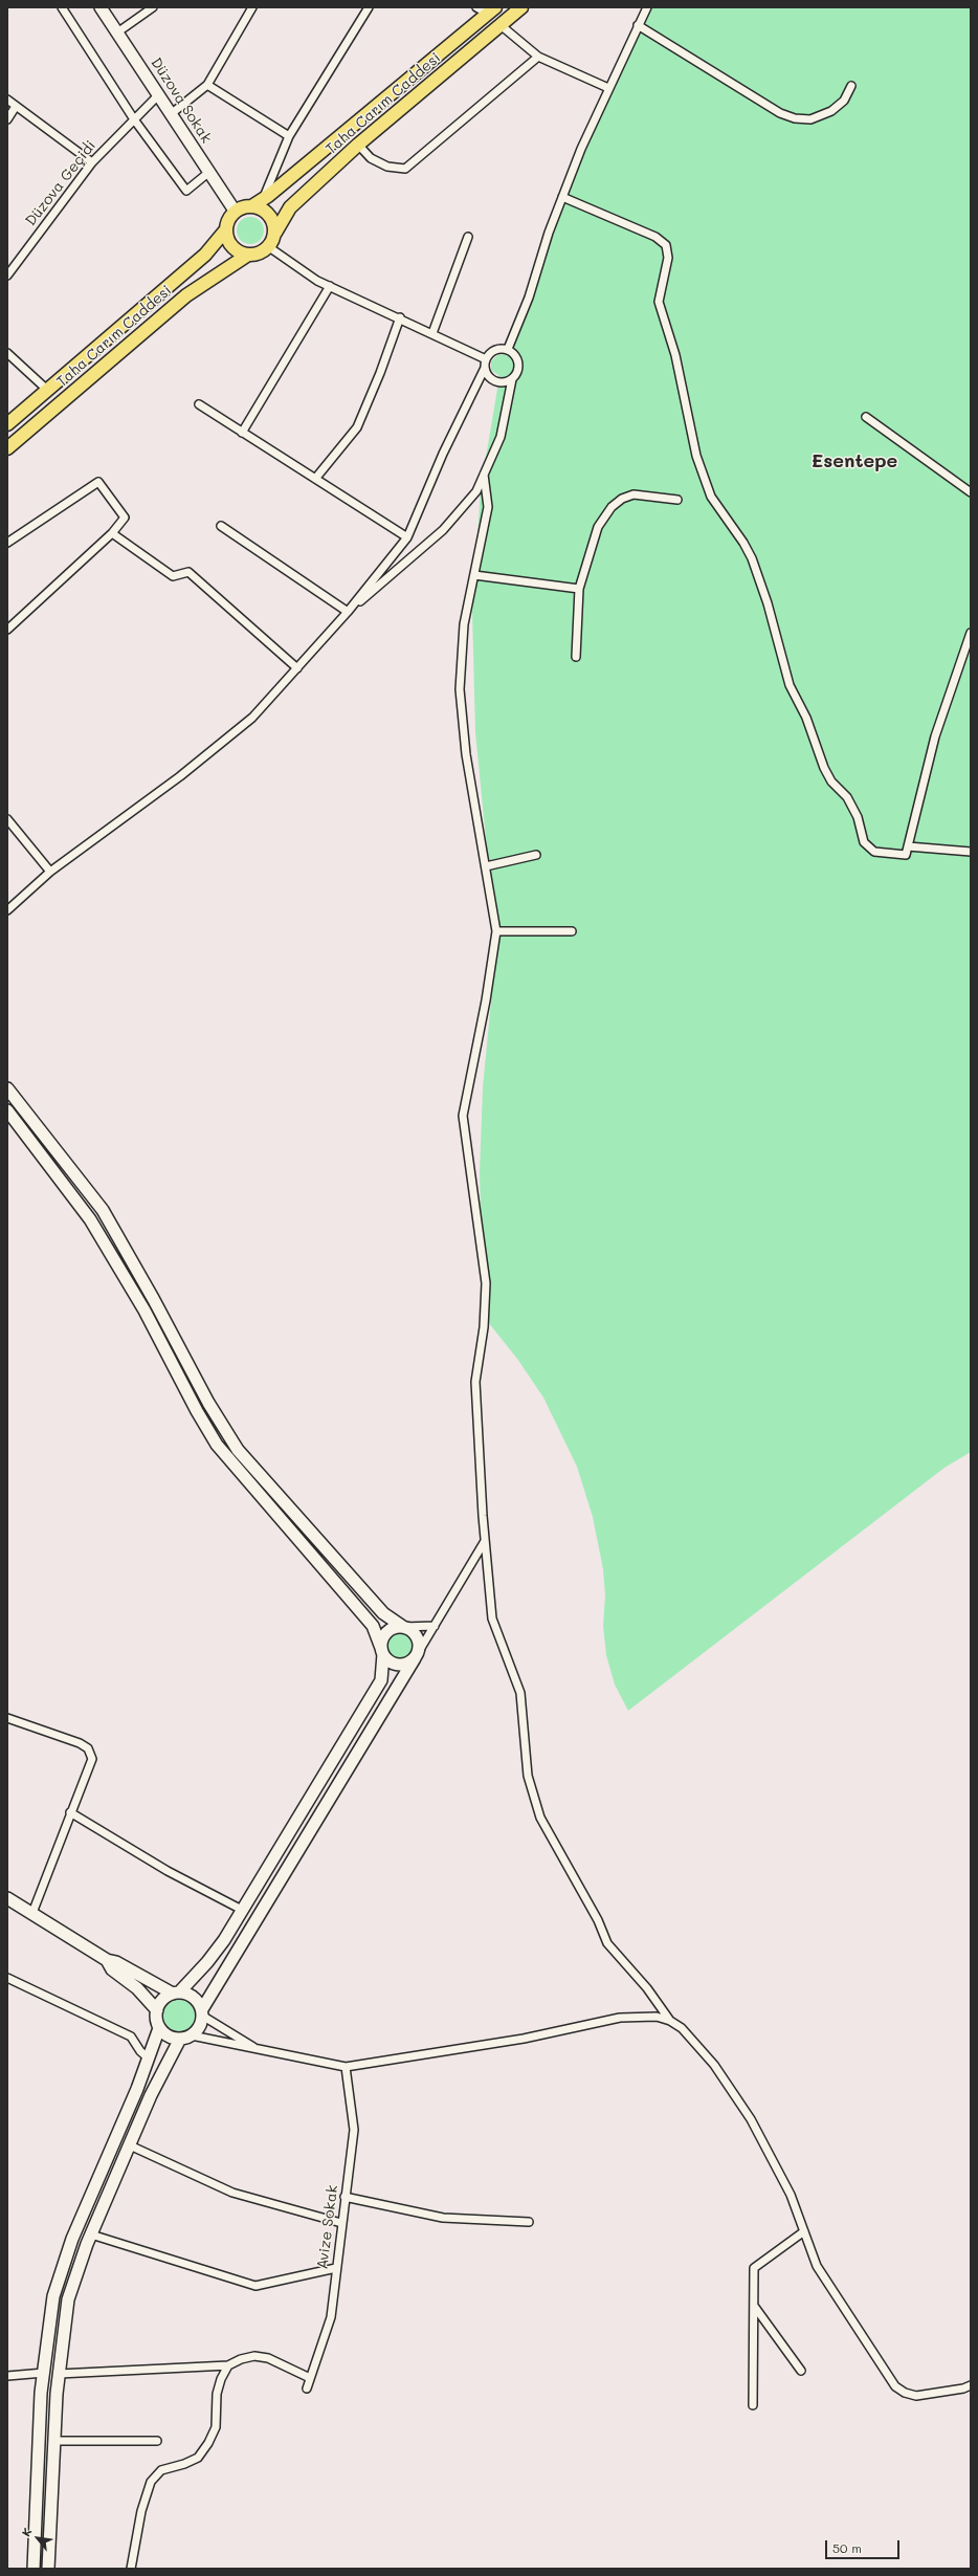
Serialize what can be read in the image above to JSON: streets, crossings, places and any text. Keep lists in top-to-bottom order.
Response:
{
  "streets": {
    "main road": ["Taha Carım Caddesi"],
    "street": ["Düzova Sokak", "Düzova Geçidi", "Avize Sokak"]
  },
  "crossings": [
    ["Düzova Sokak", "Taha Carım Caddesi"],
    ["Düzova Sokak", "Düzova Geçidi"]
  ],
  "districts": ["Esentepe"],
  "scale_bar": "50 m",
  "north": "top left"
}
